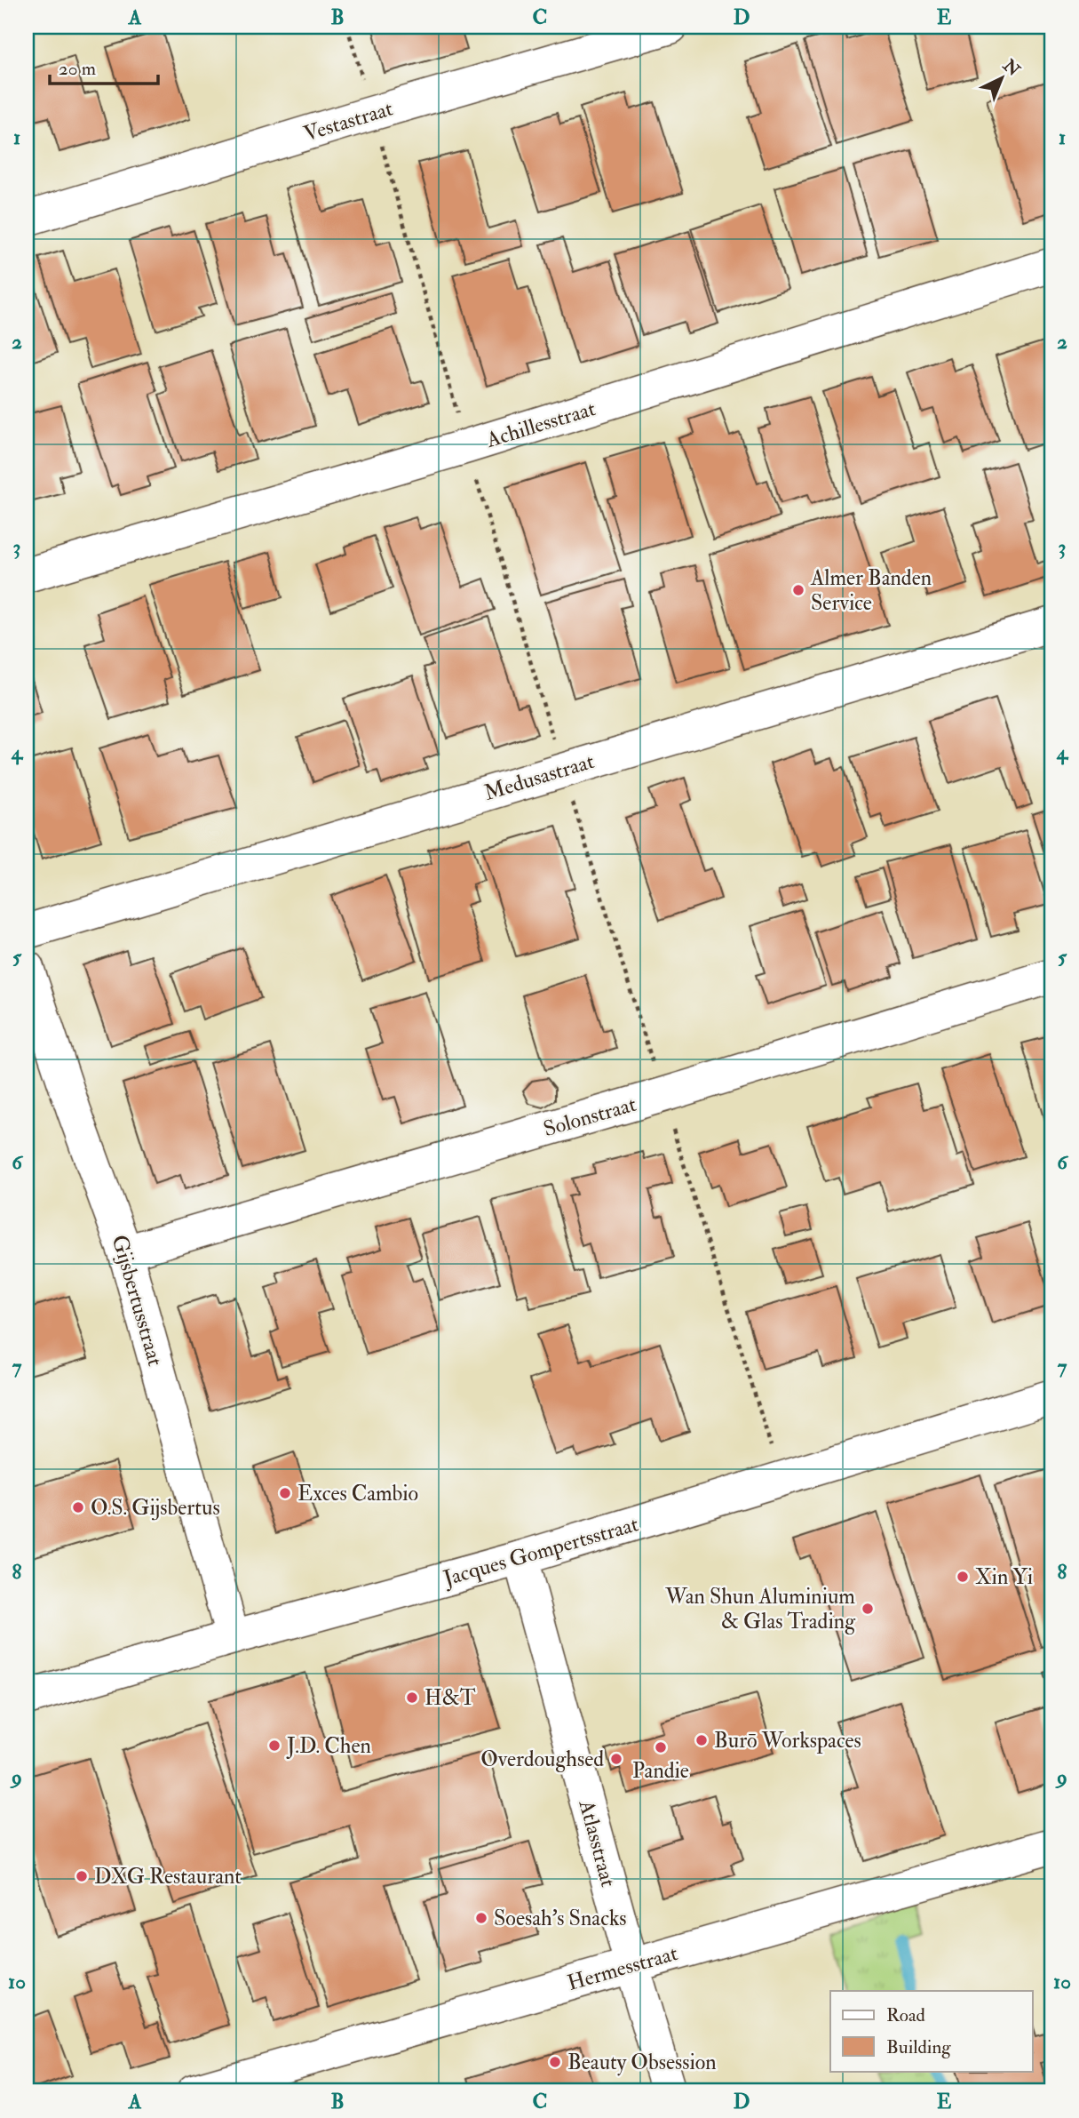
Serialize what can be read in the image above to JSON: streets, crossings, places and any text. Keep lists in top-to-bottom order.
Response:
{
  "streets": {
    "street": [
      "Vestastraat",
      "Achillesstraat",
      "Medusastraat",
      "Solonstraat",
      "Gijsbertusstraat",
      "Jacques Gompertsstraat",
      "Atlasstraat",
      "Hermesstraat"
    ]
  },
  "crossings": [
    ["Solonstraat", "Gijsbertusstraat"],
    ["Gijsbertusstraat", "Jacques Gompertsstraat"],
    ["Jacques Gompertsstraat", "Atlasstraat"],
    ["Atlasstraat", "Hermesstraat"]
  ],
  "places": [
    "Almer Banden Service",
    "Exces Cambio",
    "O.S. Gijsbertus",
    "Xin Yi",
    "Wan Shun Aluminium & Glas Trading",
    "H&T",
    "Burō Workspaces",
    "J.D. Chen",
    "Pandie",
    "Overdoughsed",
    "DXG Restaurant",
    "Soesah's Snacks",
    "Beauty Obsession"
  ],
  "legend": ["Road", "Building"],
  "scale_bar": "20 m",
  "north": "top right",
  "grid": {
    "columns": [
      "A",
      "B",
      "C",
      "D",
      "E"
    ],
    "rows": [
      "1",
      "2",
      "3",
      "4",
      "5",
      "6",
      "7",
      "8",
      "9",
      "10"
    ]
  }
}
